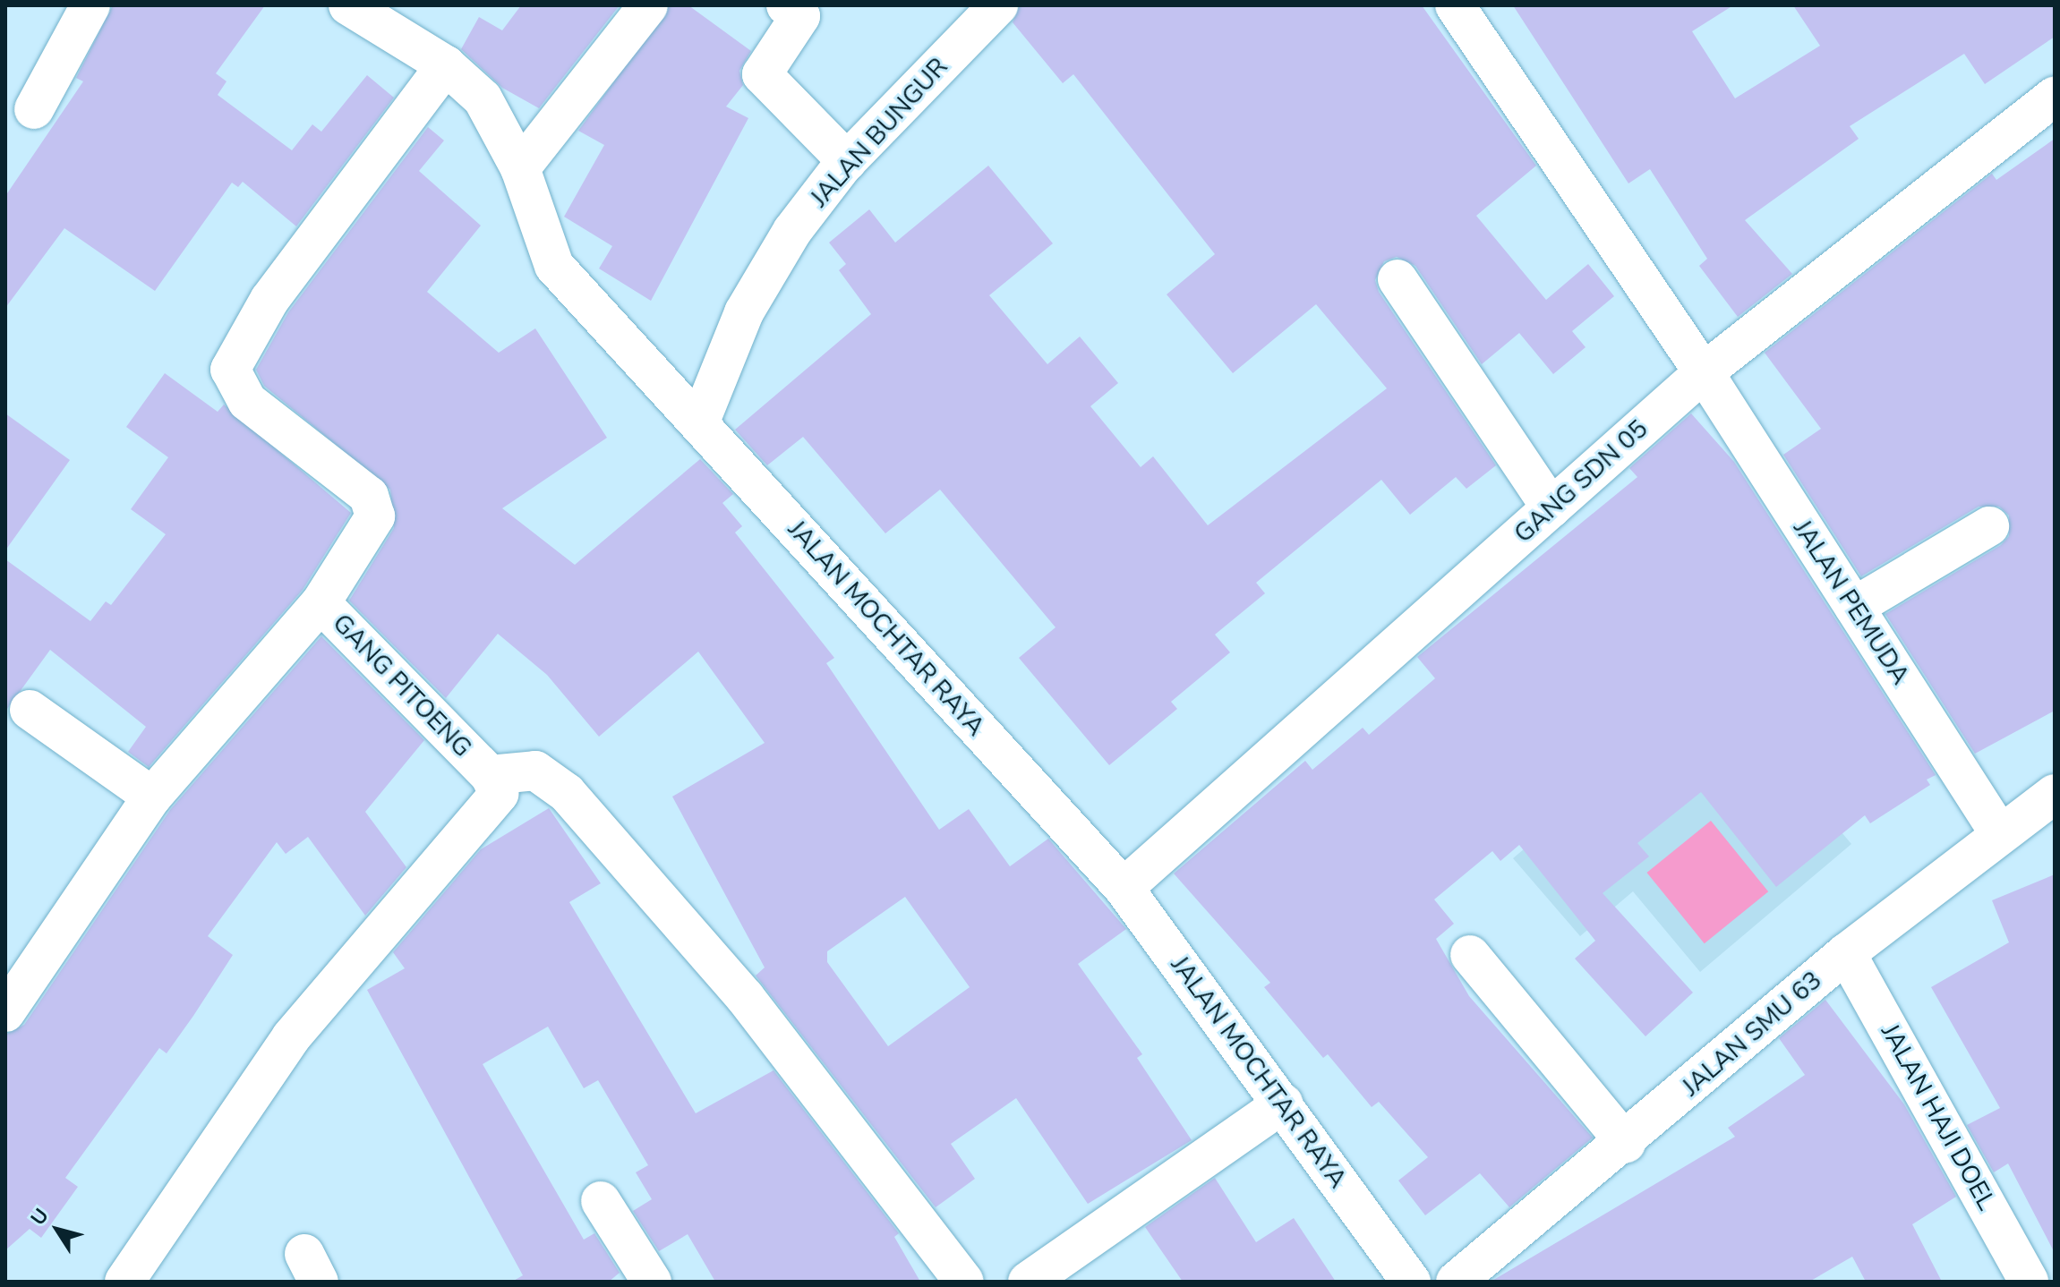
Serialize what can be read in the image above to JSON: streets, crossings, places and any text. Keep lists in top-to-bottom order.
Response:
{
  "streets": {
    "street": [
      "JALAN BUNGUR",
      "GANG SDN 05",
      "JALAN PEMUDA",
      "JALAN MOCHTAR RAYA",
      "GANG PITOENG",
      "JALAN SMU 63",
      "JALAN HAJI DOEL"
    ]
  },
  "crossings": [
    ["JALAN BUNGUR", "JALAN MOCHTAR RAYA"],
    ["GANG SDN 05", "JALAN PEMUDA"],
    ["GANG SDN 05", "JALAN MOCHTAR RAYA"],
    ["JALAN PEMUDA", "JALAN SMU 63"],
    ["JALAN MOCHTAR RAYA", "GANG PITOENG"],
    ["JALAN SMU 63", "JALAN HAJI DOEL"]
  ],
  "north": "top left"
}
